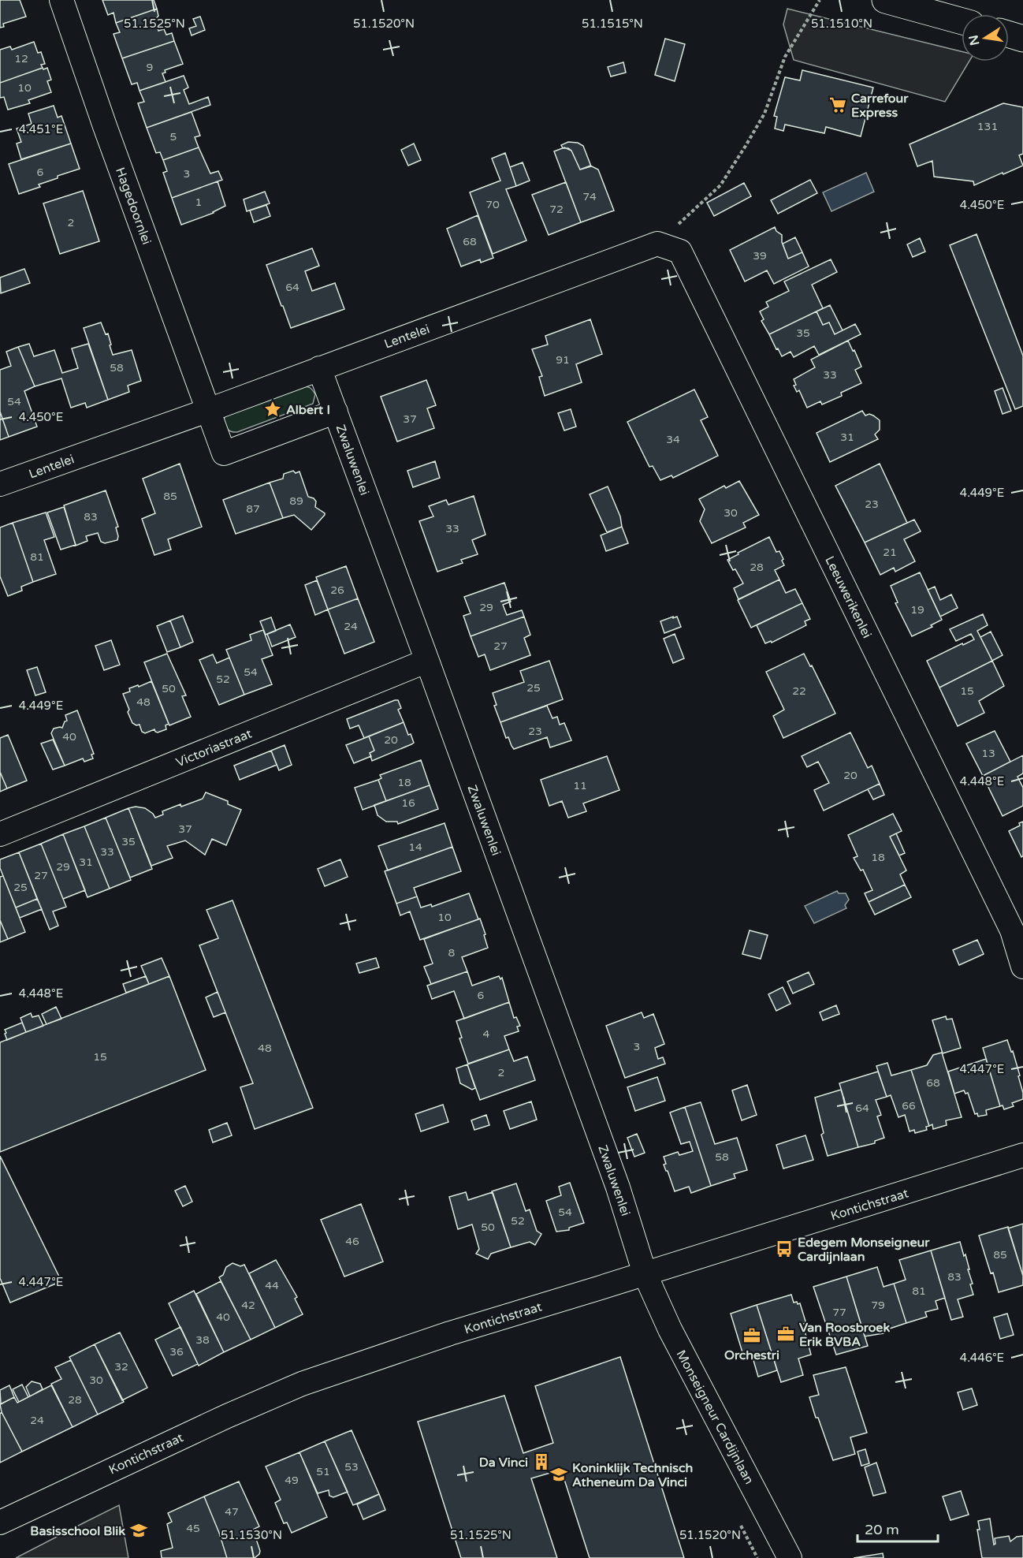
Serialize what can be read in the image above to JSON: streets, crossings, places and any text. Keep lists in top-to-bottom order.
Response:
{
  "streets": {
    "street": [
      "Hagedoornlei",
      "Lentelei",
      "Zwaluwenlei",
      "Leeuwerikenlei",
      "Victoriastraat",
      "Kontichstraat",
      "Monseigneur Cardijnlaan"
    ]
  },
  "crossings": [
    ["Hagedoornlei", "Lentelei"],
    ["Lentelei", "Zwaluwenlei"],
    ["Lentelei", "Leeuwerikenlei"],
    ["Zwaluwenlei", "Victoriastraat"],
    ["Zwaluwenlei", "Kontichstraat"],
    ["Zwaluwenlei", "Monseigneur Cardijnlaan"],
    ["Kontichstraat", "Monseigneur Cardijnlaan"]
  ],
  "places": {
    "supermarket": ["Carrefour Express"],
    "place": ["Albert I"],
    "bus stop": ["Edegem Monseigneur Cardijnlaan"],
    "office": ["Van Roosbroek Erik BVBA", "Orchestri"],
    "building": ["Da Vinci"],
    "school or university": ["Koninklijk Technisch Atheneum Da Vinci", "Basisschool Blik"]
  },
  "house_numbers": [
    "12",
    "9",
    "10",
    "131",
    "5",
    "6",
    "3",
    "74",
    "1",
    "70",
    "72",
    "2",
    "68",
    "39",
    "64",
    "35",
    "91",
    "58",
    "33",
    "54",
    "37",
    "31",
    "34",
    "85",
    "89",
    "23",
    "87",
    "30",
    "83",
    "33",
    "21",
    "81",
    "28",
    "26",
    "29",
    "19",
    "24",
    "27",
    "54",
    "52",
    "25",
    "50",
    "22",
    "15",
    "48",
    "23",
    "40",
    "20",
    "13",
    "20",
    "18",
    "11",
    "16",
    "37",
    "35",
    "14",
    "33",
    "18",
    "31",
    "29",
    "27",
    "25",
    "10",
    "8",
    "6",
    "4",
    "3",
    "48",
    "15",
    "2",
    "68",
    "66",
    "64",
    "58",
    "54",
    "52",
    "50",
    "46",
    "85",
    "83",
    "44",
    "81",
    "42",
    "79",
    "77",
    "40",
    "38",
    "36",
    "32",
    "30",
    "28",
    "24",
    "53",
    "51",
    "49",
    "47",
    "45"
  ],
  "scale_bar": "20 m",
  "north": "left",
  "coordinates": [
    "51.1525°N",
    "51.1520°N",
    "51.1515°N",
    "51.1510°N",
    "4.451°E",
    "4.450°E",
    "4.449°E",
    "4.448°E",
    "4.447°E",
    "4.446°E",
    "51.1530°N"
  ]
}
